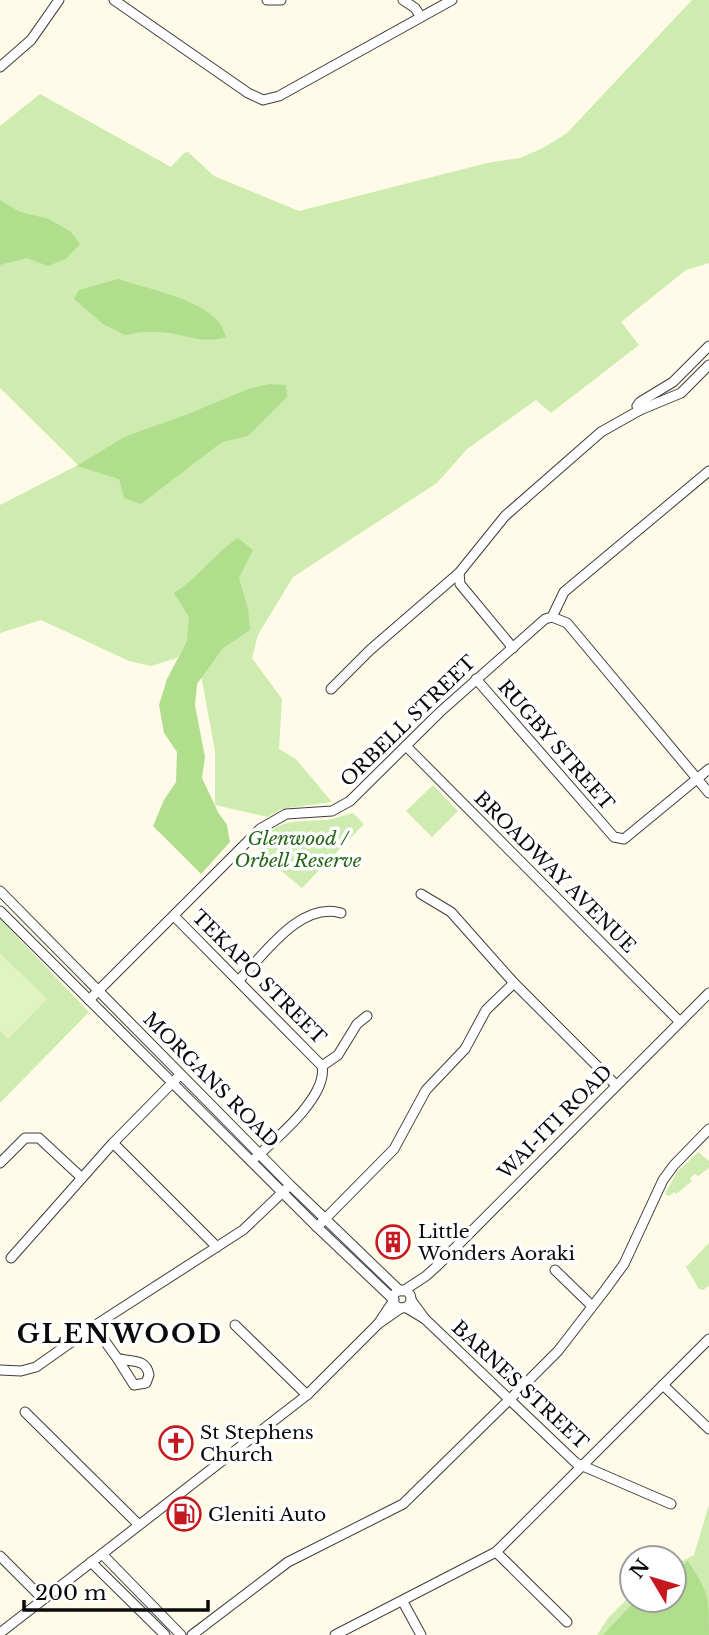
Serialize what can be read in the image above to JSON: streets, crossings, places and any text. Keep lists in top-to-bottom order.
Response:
{
  "streets": {
    "street": [
      "ORBELL STREET",
      "RUGBY STREET",
      "BROADWAY AVENUE",
      "TEKAPO STREET",
      "MORGANS ROAD",
      "WAI-ITI ROAD",
      "BARNES STREET"
    ]
  },
  "crossings": [
    ["ORBELL STREET", "RUGBY STREET"],
    ["ORBELL STREET", "BROADWAY AVENUE"],
    ["ORBELL STREET", "TEKAPO STREET"],
    ["ORBELL STREET", "MORGANS ROAD"],
    ["BROADWAY AVENUE", "WAI-ITI ROAD"],
    ["TEKAPO STREET", "MORGANS ROAD"],
    ["MORGANS ROAD", "WAI-ITI ROAD"],
    ["MORGANS ROAD", "BARNES STREET"],
    ["WAI-ITI ROAD", "BARNES STREET"]
  ],
  "districts": ["GLENWOOD"],
  "parks": ["Glenwood / Orbell Reserve"],
  "places": {
    "building": ["Little Wonders Aoraki"],
    "church": ["St Stephens Church"],
    "fuel station": ["Gleniti Auto"]
  },
  "scale_bar": "200 m",
  "north": "top left"
}
